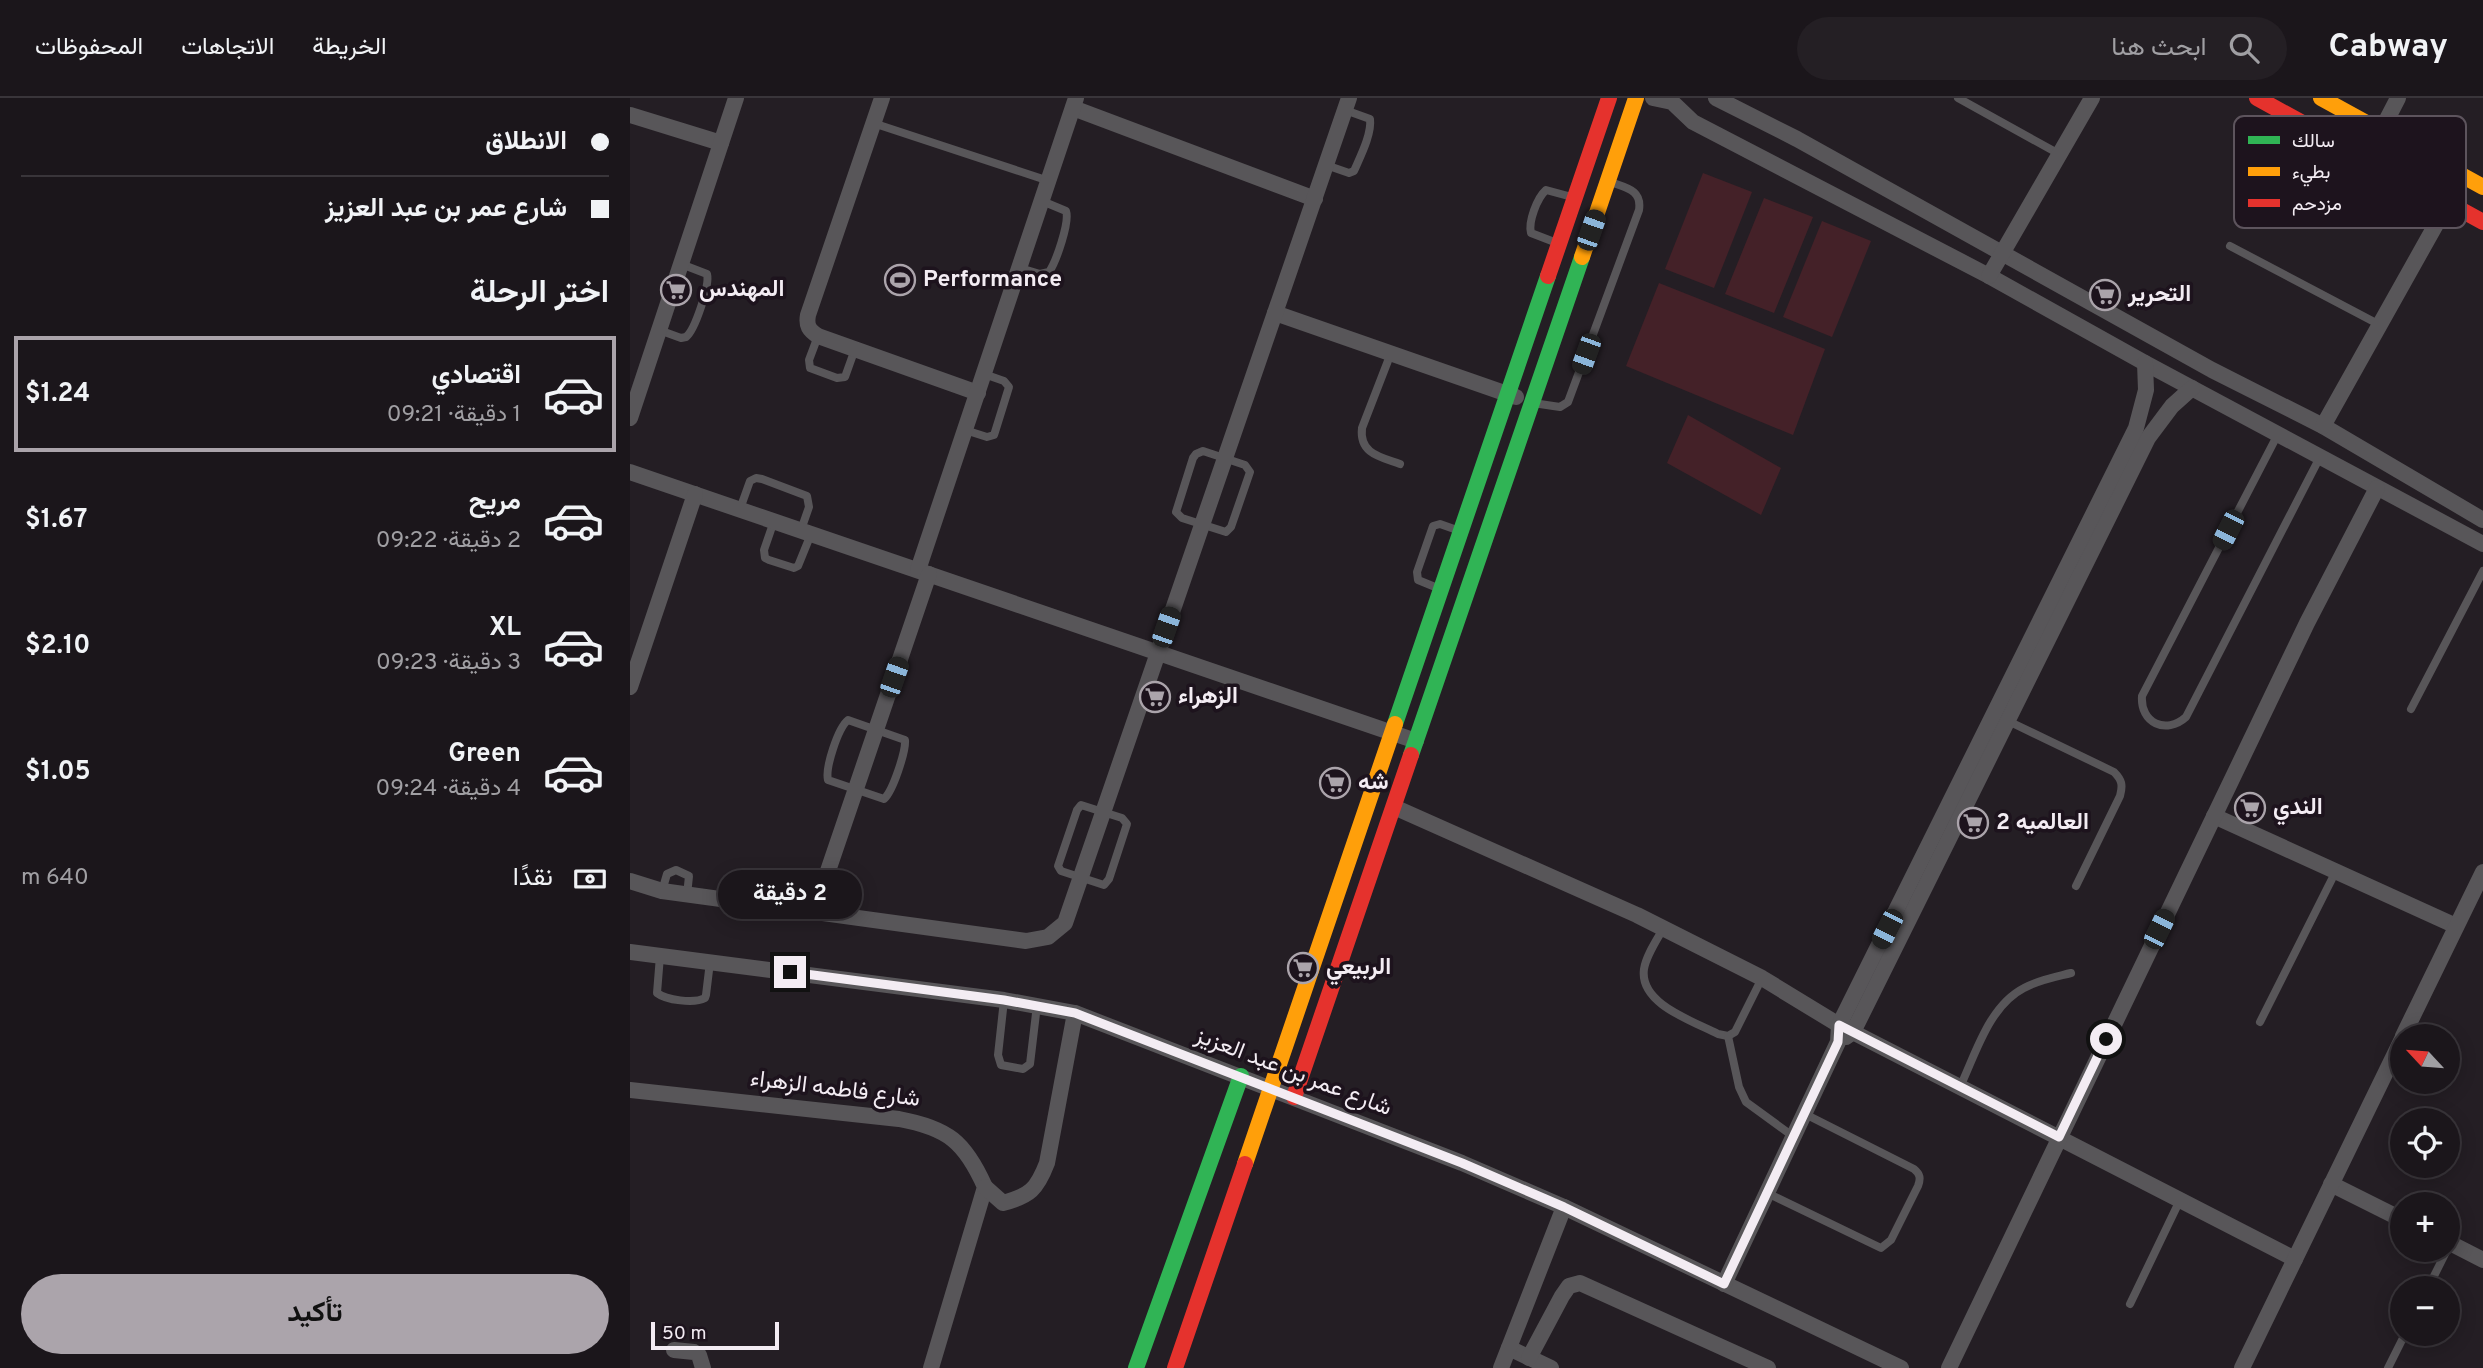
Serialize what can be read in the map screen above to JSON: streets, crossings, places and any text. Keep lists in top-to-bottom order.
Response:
{
  "streets": {
    "street": ["شارع عمر بن عبد العزيز", "شارع فاطمه الزهراء"]
  },
  "places": {
    "sports": ["Performance"],
    "supermarket": [
      "المهندس",
      "التحرير",
      "الزهراء",
      "شه",
      "الندي",
      "العالميه 2",
      "الربيعي"
    ]
  },
  "legend": ["سالك", "بطيء", "مزدحم"],
  "scale_bar": "50 m",
  "north": "top left",
  "page": {
    "header": "Cabway",
    "search": "ابحث هنا",
    "nav": ["الخريطة", "الاتجاهات", "المحفوظات"],
    "banner": ["الانطلاق", "شارع عمر بن عبد العزيز"],
    "heading": "اختر الرحلة",
    "list": [
      {
        "name": "اقتصادي",
        "note": "1 دقيقة · 09:21",
        "value": "$1.24"
      },
      {
        "name": "مريح",
        "note": "2 دقيقة · 09:22",
        "value": "$1.67"
      },
      {
        "name": "XL",
        "note": "3 دقيقة · 09:23",
        "value": "$2.10"
      },
      {
        "name": "Green",
        "note": "4 دقيقة · 09:24",
        "value": "$1.05"
      }
    ],
    "pay": ["نقدًا", "640 m"],
    "bubble": "2 دقيقة",
    "map_buttons": ["+", "−"],
    "buttons": "تأكيد",
    "scale": "50 m"
  }
}
